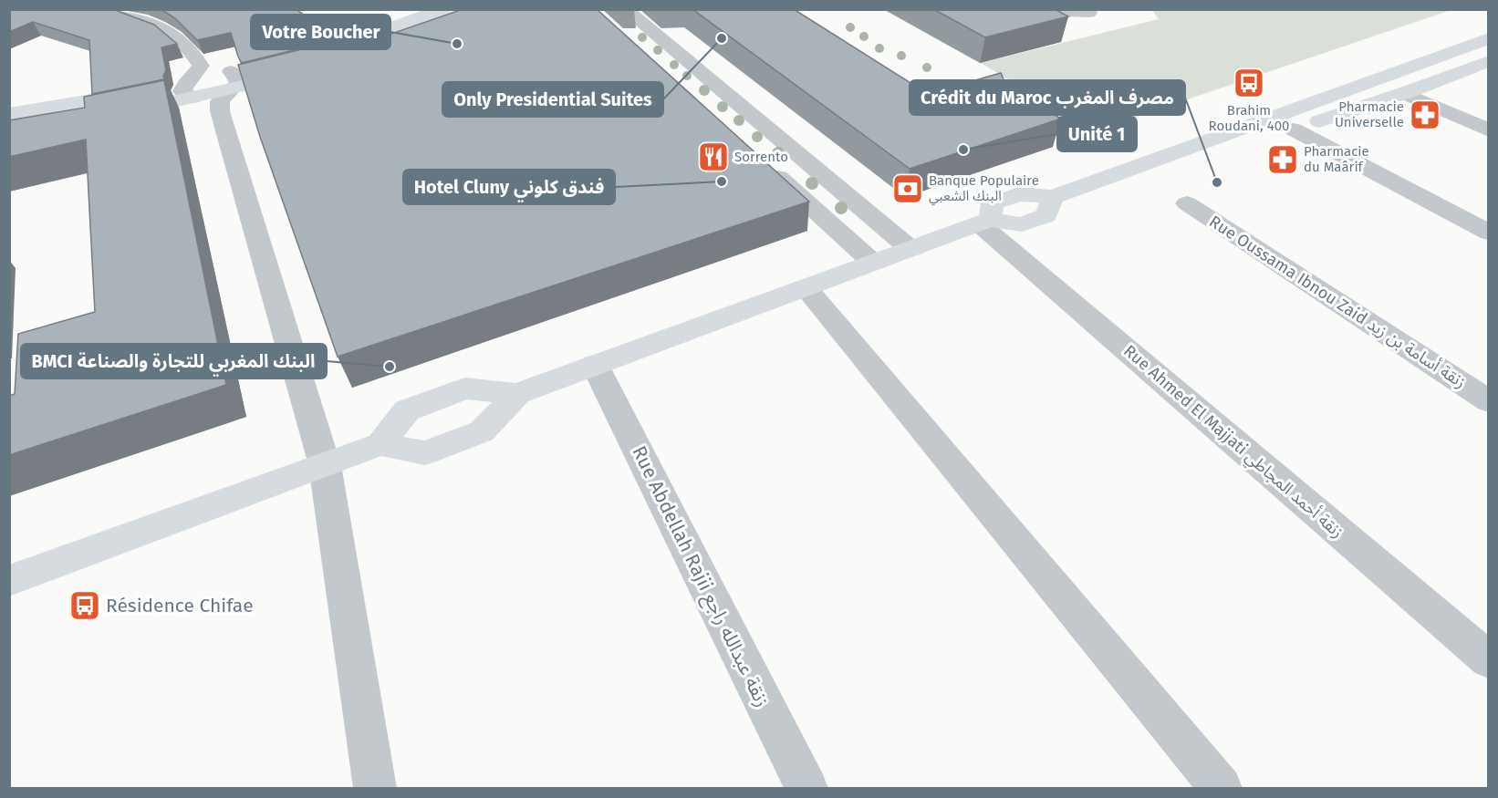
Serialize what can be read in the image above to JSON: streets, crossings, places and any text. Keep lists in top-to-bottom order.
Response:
{
  "streets": {
    "street": ["Rue Oussama Ibnou Zaid زنقة أسامة بن زيد", "Rue Ahmed El Majjati زنقة أحمد المجاطي", "Rue Abdellah Rajii زنقة عبدالله راجع"]
  },
  "places": {
    "other": [
      "Only Presidential Suites",
      "Votre Boucher",
      "Unité 1",
      "Hotel Cluny فندق كلوني",
      "Crédit du Maroc مصرف المغرب",
      "BMCI البنك المغربي للتجارة والصناعة"
    ],
    "bus stop": ["Brahim Roudani, 400", "Résidence Chifae"],
    "pharmacy": ["Pharmacie Universelle", "Pharmacie du Maârif"],
    "restaurant": ["Sorrento"],
    "bank": ["Banque Populaire البنك الشعبي"]
  }
}
